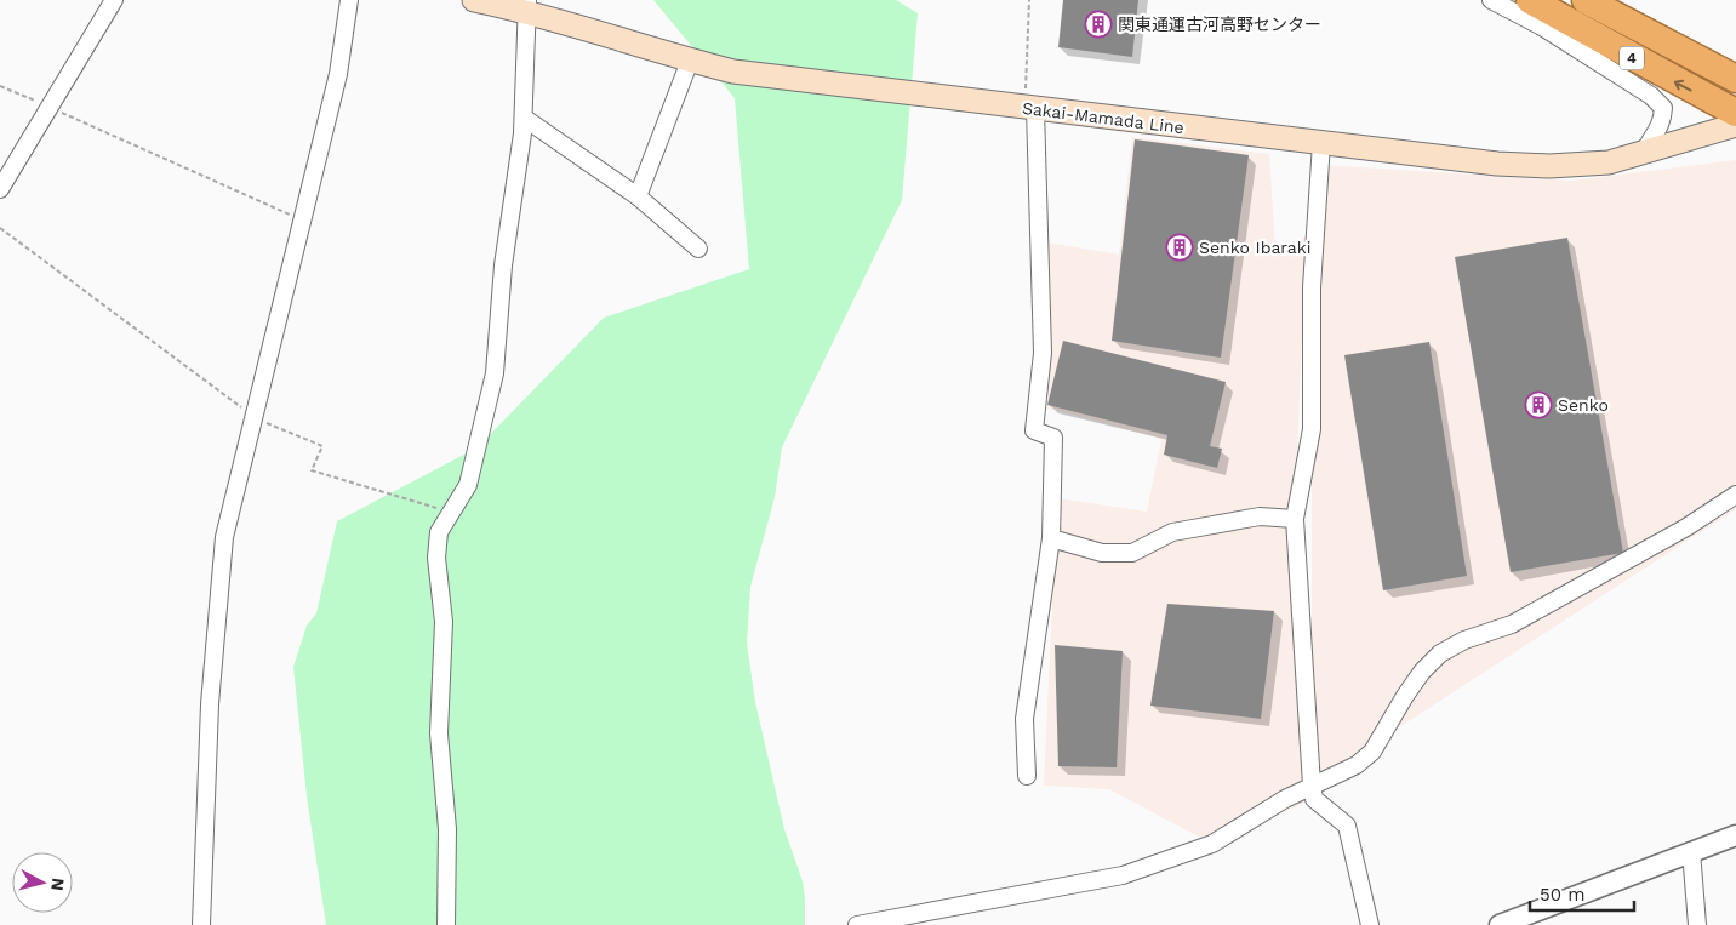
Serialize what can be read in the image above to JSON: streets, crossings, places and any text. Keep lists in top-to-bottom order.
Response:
{
  "streets": {
    "highway": ["4"],
    "main road": ["Sakai-Mamada Line"]
  },
  "places": {
    "building": ["関東通運古河高野センター", "Senko Ibaraki", "Senko"]
  },
  "scale_bar": "50 m",
  "north": "right"
}
